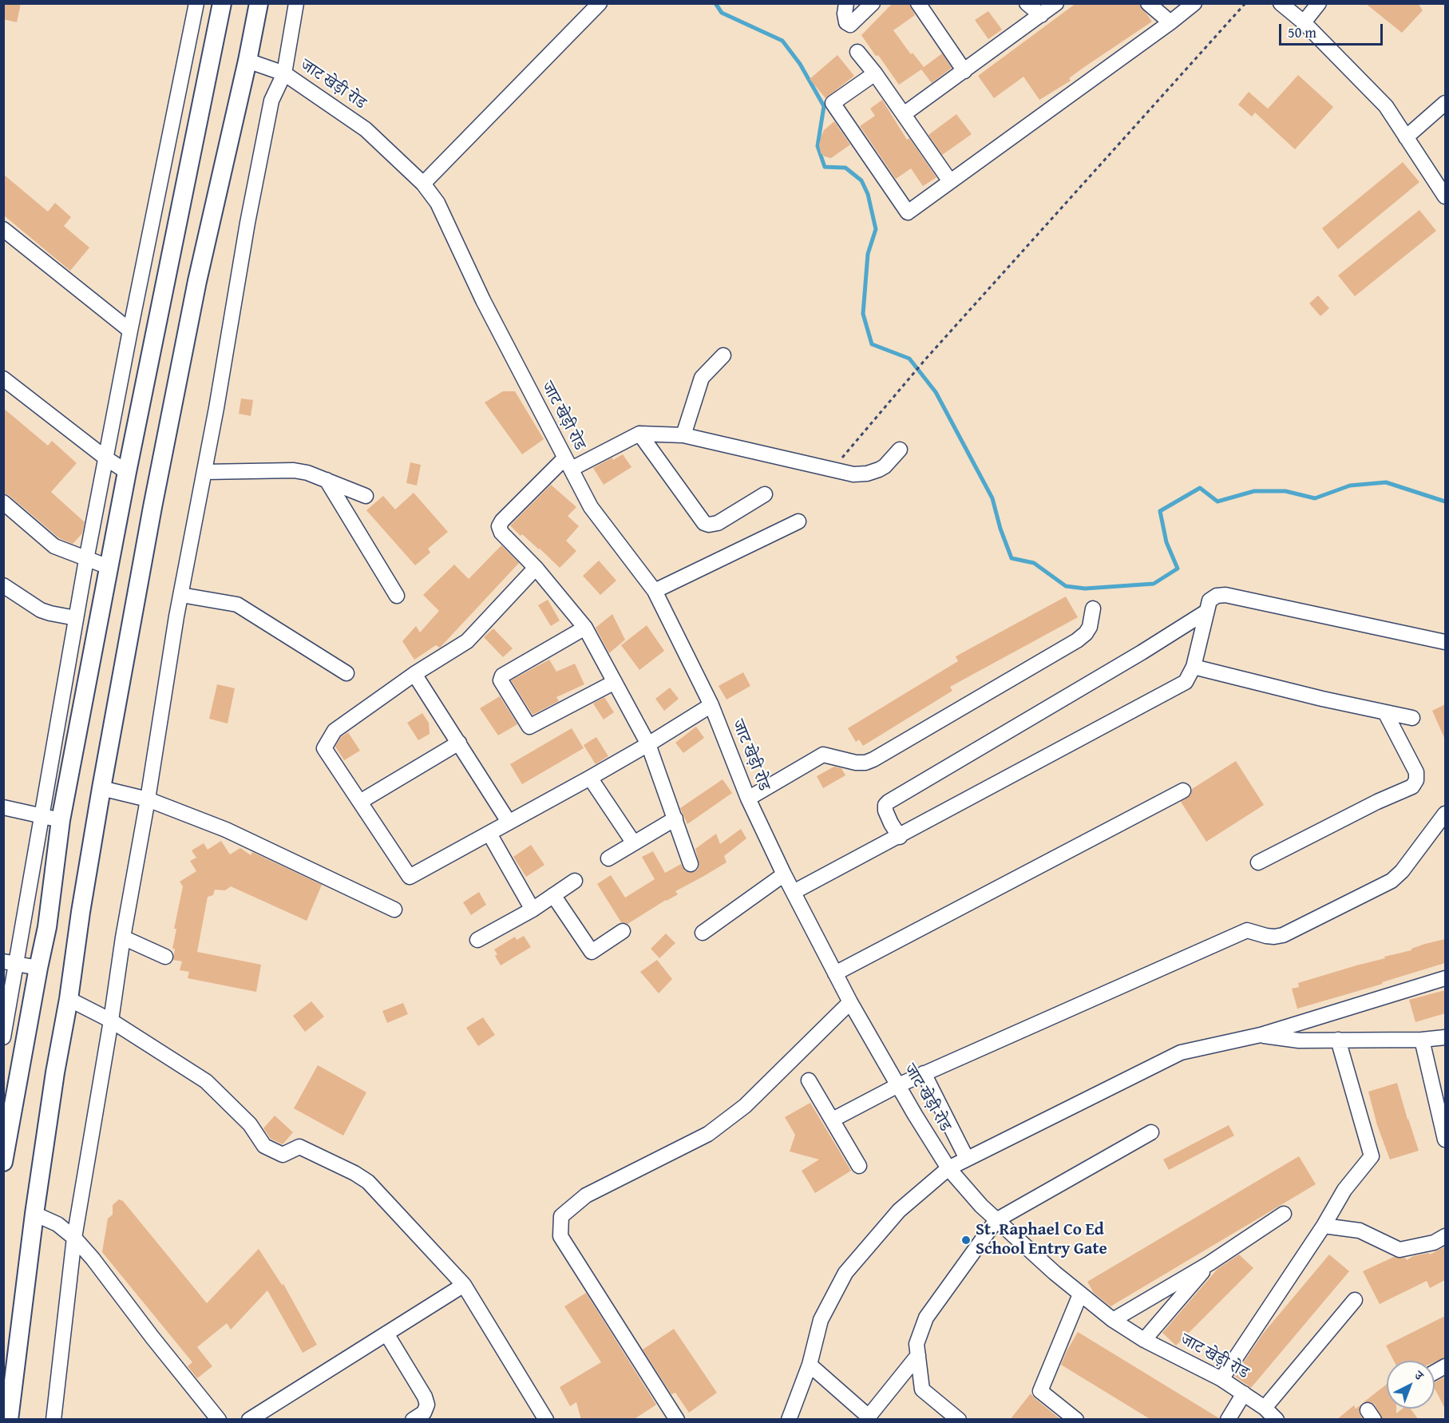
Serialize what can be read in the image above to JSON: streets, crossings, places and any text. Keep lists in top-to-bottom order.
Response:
{
  "streets": {
    "street": ["जाट खेड़ी रोड"]
  },
  "places": ["St. Raphael Co Ed School Entry Gate"],
  "scale_bar": "50 m",
  "north": "top right"
}
